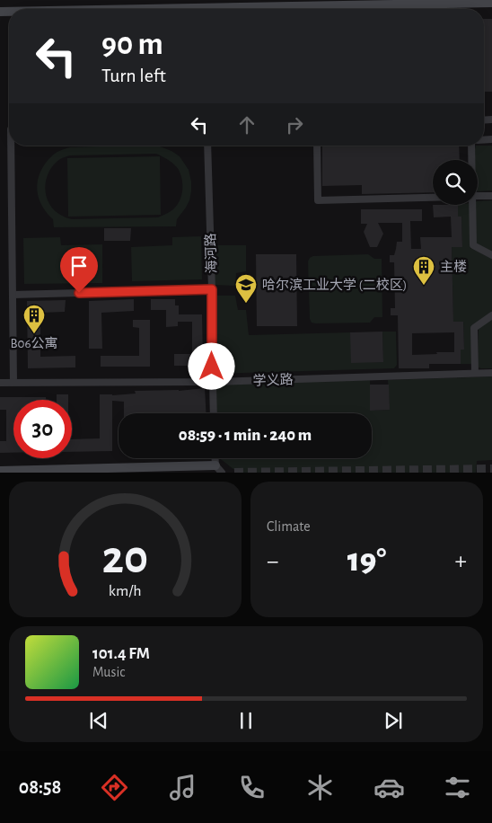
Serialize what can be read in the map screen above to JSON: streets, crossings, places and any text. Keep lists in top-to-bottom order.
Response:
{
  "streets": {
    "street": ["海河路", "学义路"]
  },
  "crossings": [
    ["海河路", "学义路"]
  ],
  "places": {
    "building": ["主楼", "B06公寓"],
    "school or university": ["哈尔滨工业大学 (二校区)"]
  },
  "page": {
    "turn": ["90 m", "Turn left"],
    "limit": "30",
    "trip": "08:59 · 1 min · 240 m",
    "tile": "Climate",
    "heat": ["−", "19°", "+"],
    "song": ["101.4 FM", "Music"],
    "tabs": "08:58",
    "gauge": ["20", "km/h"]
  }
}
